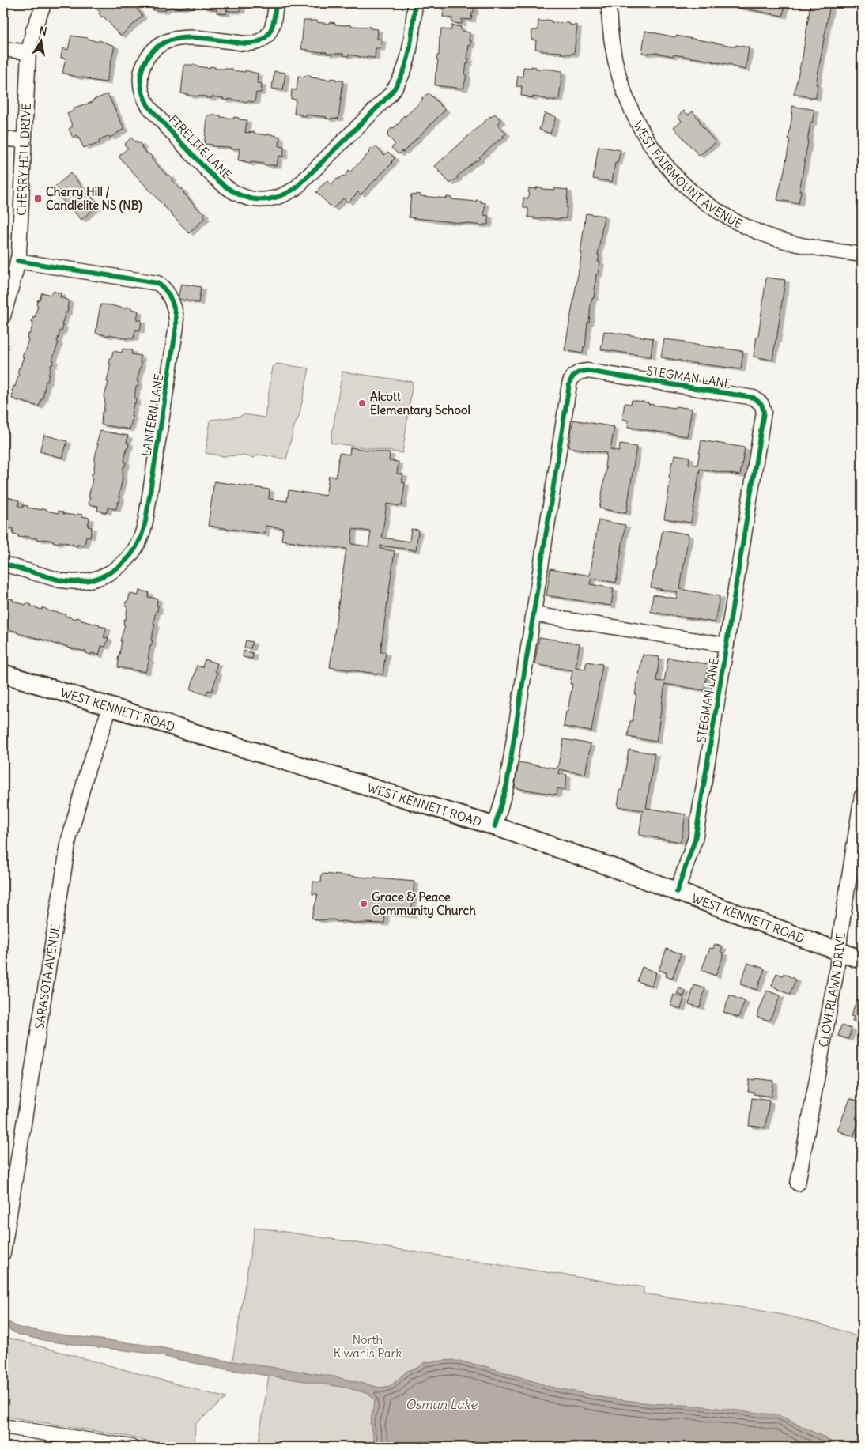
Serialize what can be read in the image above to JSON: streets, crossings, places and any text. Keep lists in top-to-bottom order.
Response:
{
  "streets": {
    "street": [
      "FIRELITE LANE",
      "CHERRY HILL DRIVE",
      "WEST FAIRMOUNT AVENUE",
      "STEGMAN LANE",
      "LANTERN LANE",
      "WEST KENNETT ROAD",
      "SARASOTA AVENUE",
      "CLOVERLAWN DRIVE"
    ]
  },
  "crossings": [
    ["CHERRY HILL DRIVE", "LANTERN LANE"],
    ["STEGMAN LANE", "WEST KENNETT ROAD"],
    ["WEST KENNETT ROAD", "SARASOTA AVENUE"],
    ["WEST KENNETT ROAD", "CLOVERLAWN DRIVE"]
  ],
  "water": ["Osmun Lake"],
  "parks": ["North Kiwanis Park"],
  "places": {
    "transit": ["Cherry Hill / Candlelite NS (NB)"],
    "other": ["Alcott Elementary School", "Grace & Peace Community Church"]
  },
  "north": "top"
}
